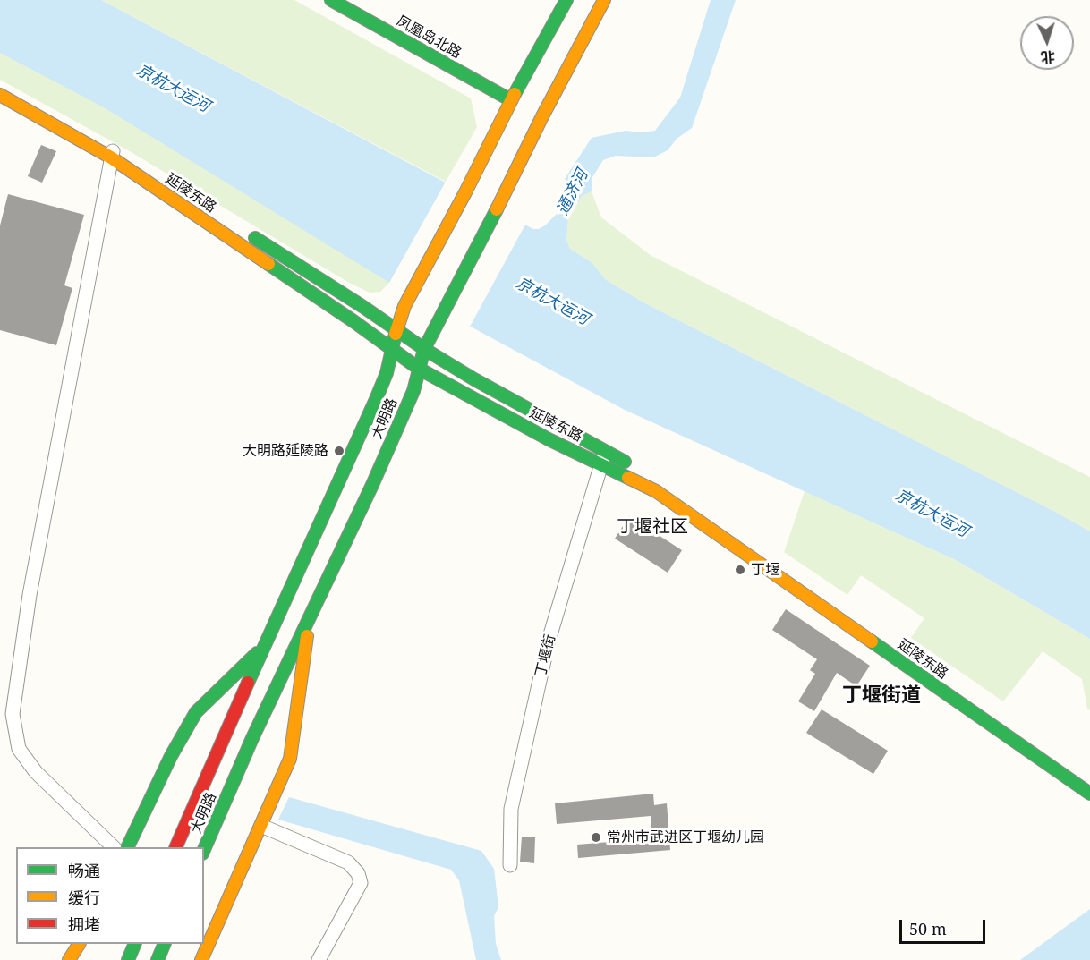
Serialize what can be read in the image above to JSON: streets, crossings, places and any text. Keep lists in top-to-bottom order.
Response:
{
  "streets": {
    "main road": ["凤凰岛北路", "延陵东路", "大明路"],
    "street": ["丁堰街"]
  },
  "crossings": [
    ["凤凰岛北路", "大明路"],
    ["延陵东路", "大明路"],
    ["延陵东路", "丁堰街"]
  ],
  "districts": ["丁堰社区", "丁堰街道"],
  "water": ["京杭大运河", "通济河"],
  "places": ["大明路延陵路", "丁堰", "常州市武进区丁堰幼儿园"],
  "legend": ["畅通", "缓行", "拥堵"],
  "scale_bar": "50 m",
  "north": "bottom"
}
